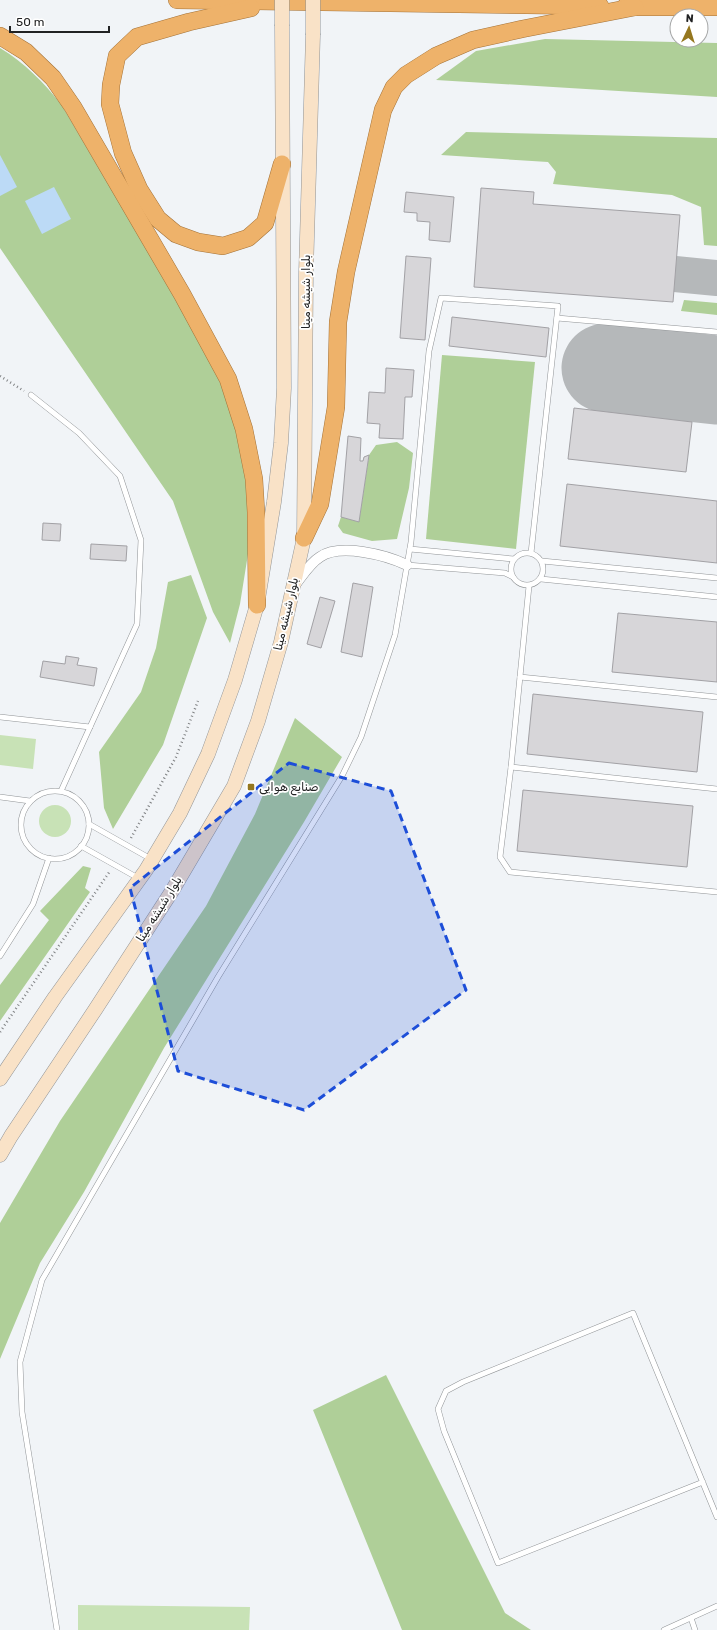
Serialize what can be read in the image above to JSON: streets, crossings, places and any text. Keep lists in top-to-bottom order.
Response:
{
  "streets": {
    "main road": ["بلوار شیشه مینا"]
  },
  "places": {
    "transit": ["صنایع هوایی"]
  },
  "scale_bar": "50 m",
  "north": "top"
}
